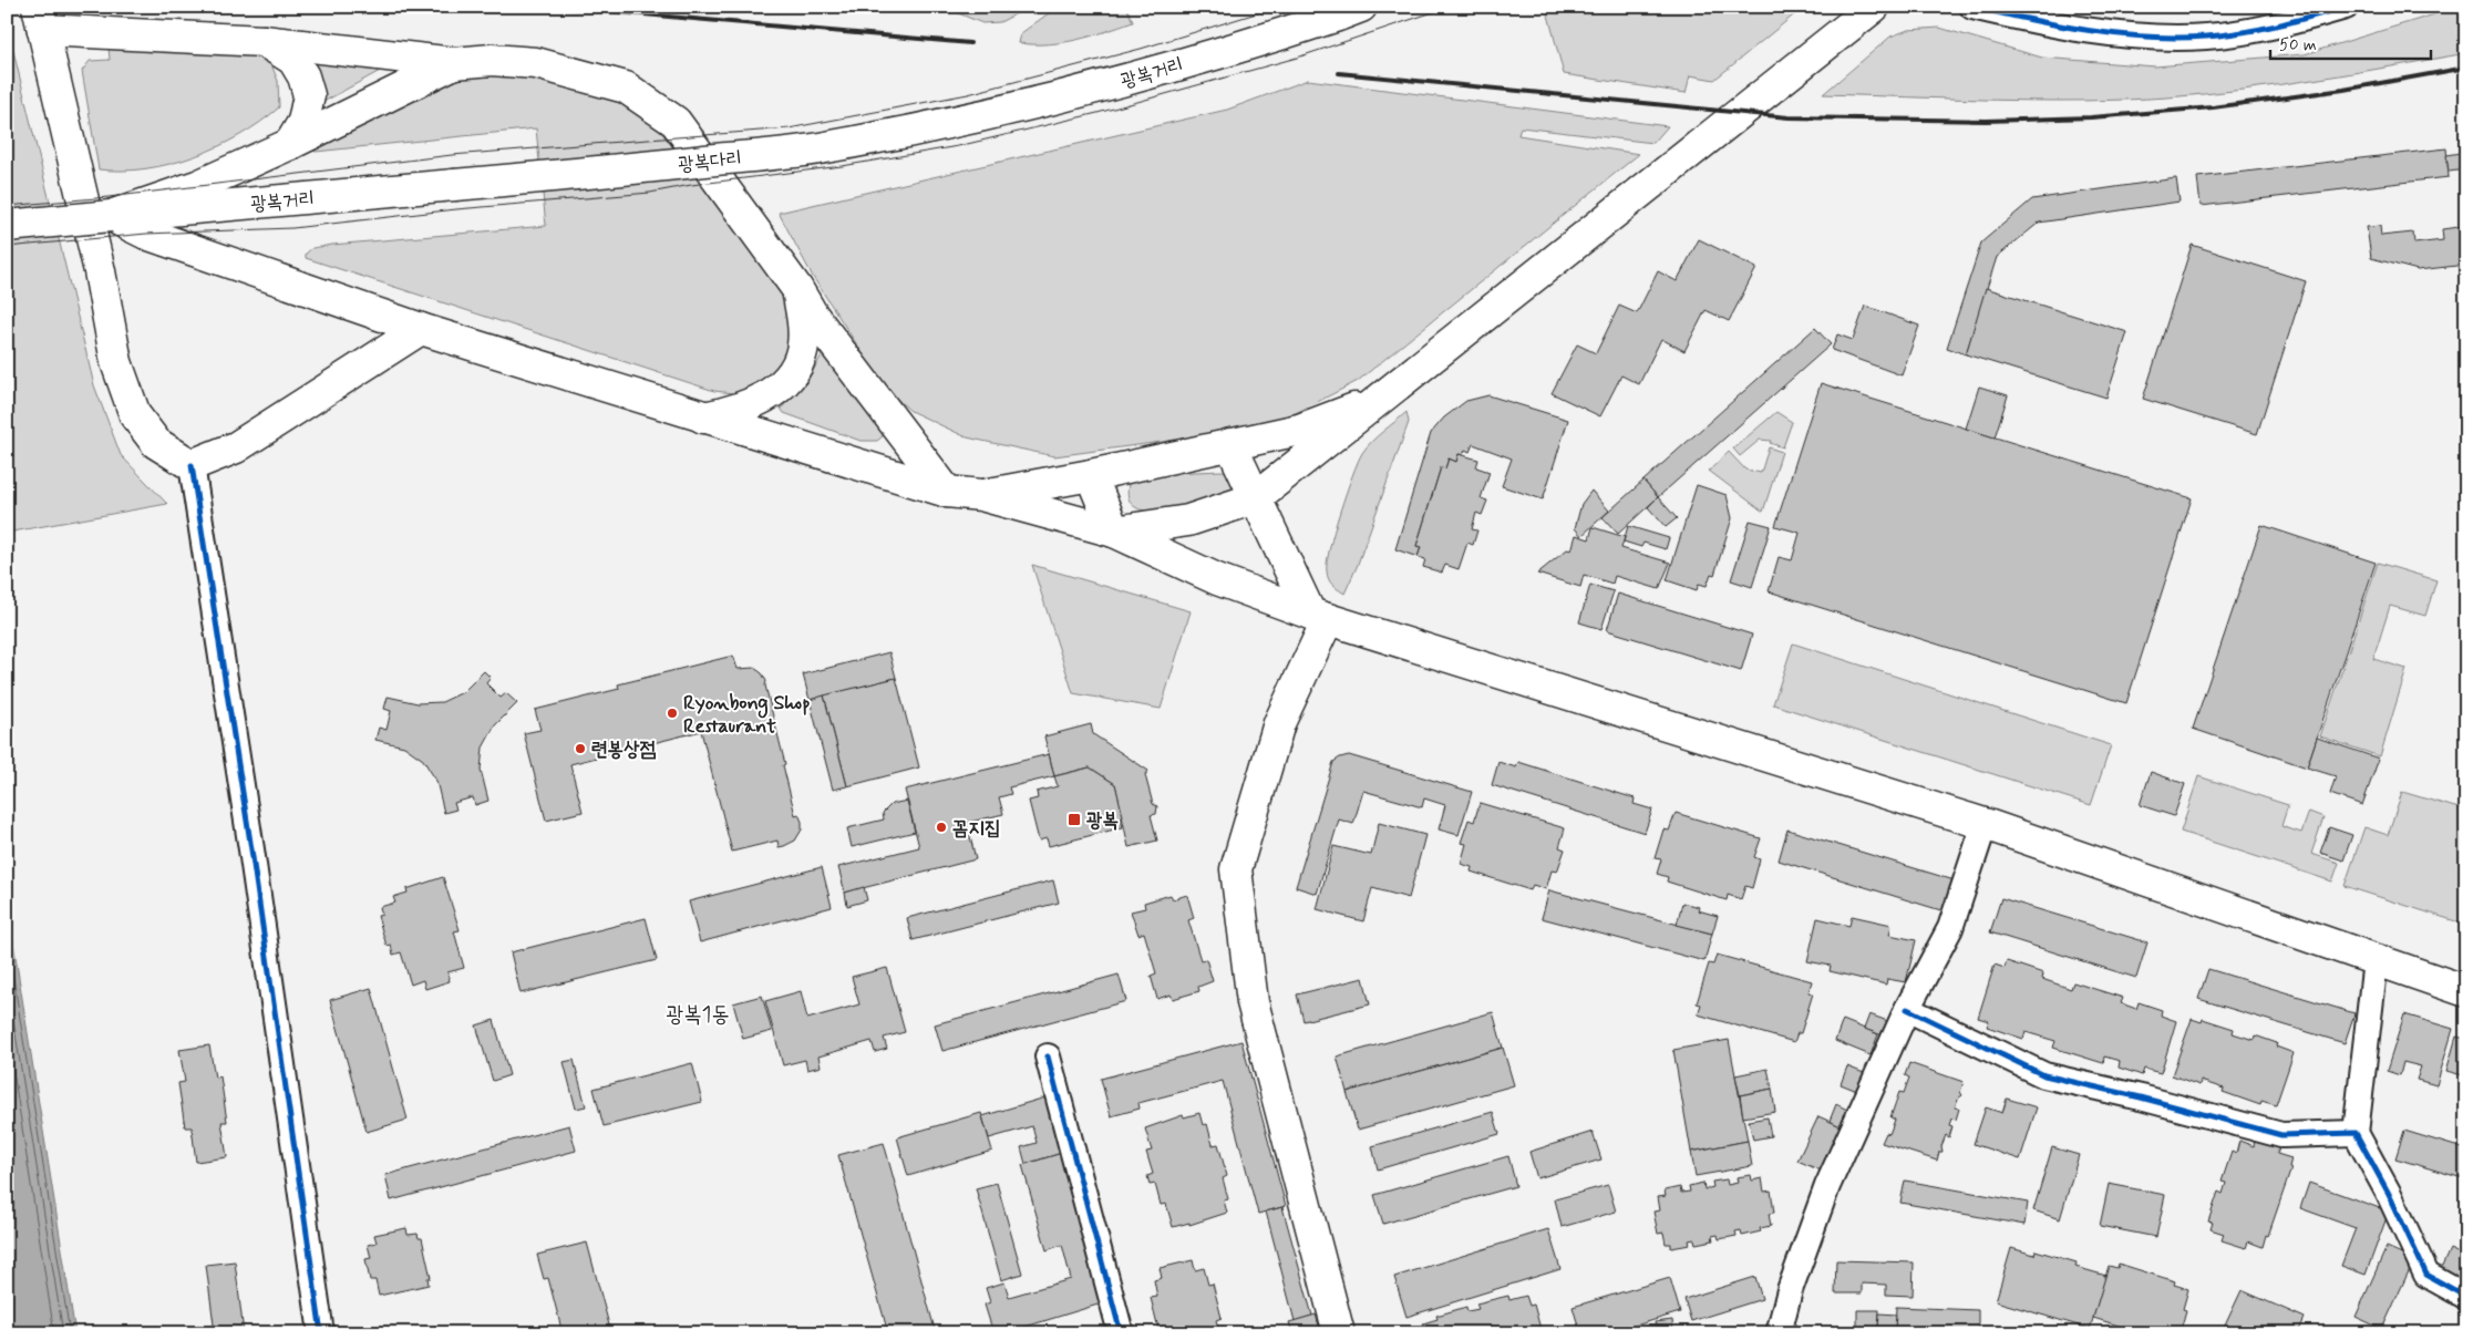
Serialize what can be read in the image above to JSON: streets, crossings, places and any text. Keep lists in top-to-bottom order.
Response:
{
  "streets": {
    "main road": ["광복거리", "광복다리"]
  },
  "crossings": [
    ["광복거리", "광복다리"]
  ],
  "districts": ["광복1동"],
  "places": {
    "other": ["Ryonbong Shop Restaurant", "련봉상점", "꼼지집"],
    "transit": ["광복"]
  },
  "scale_bar": "50 m"
}
